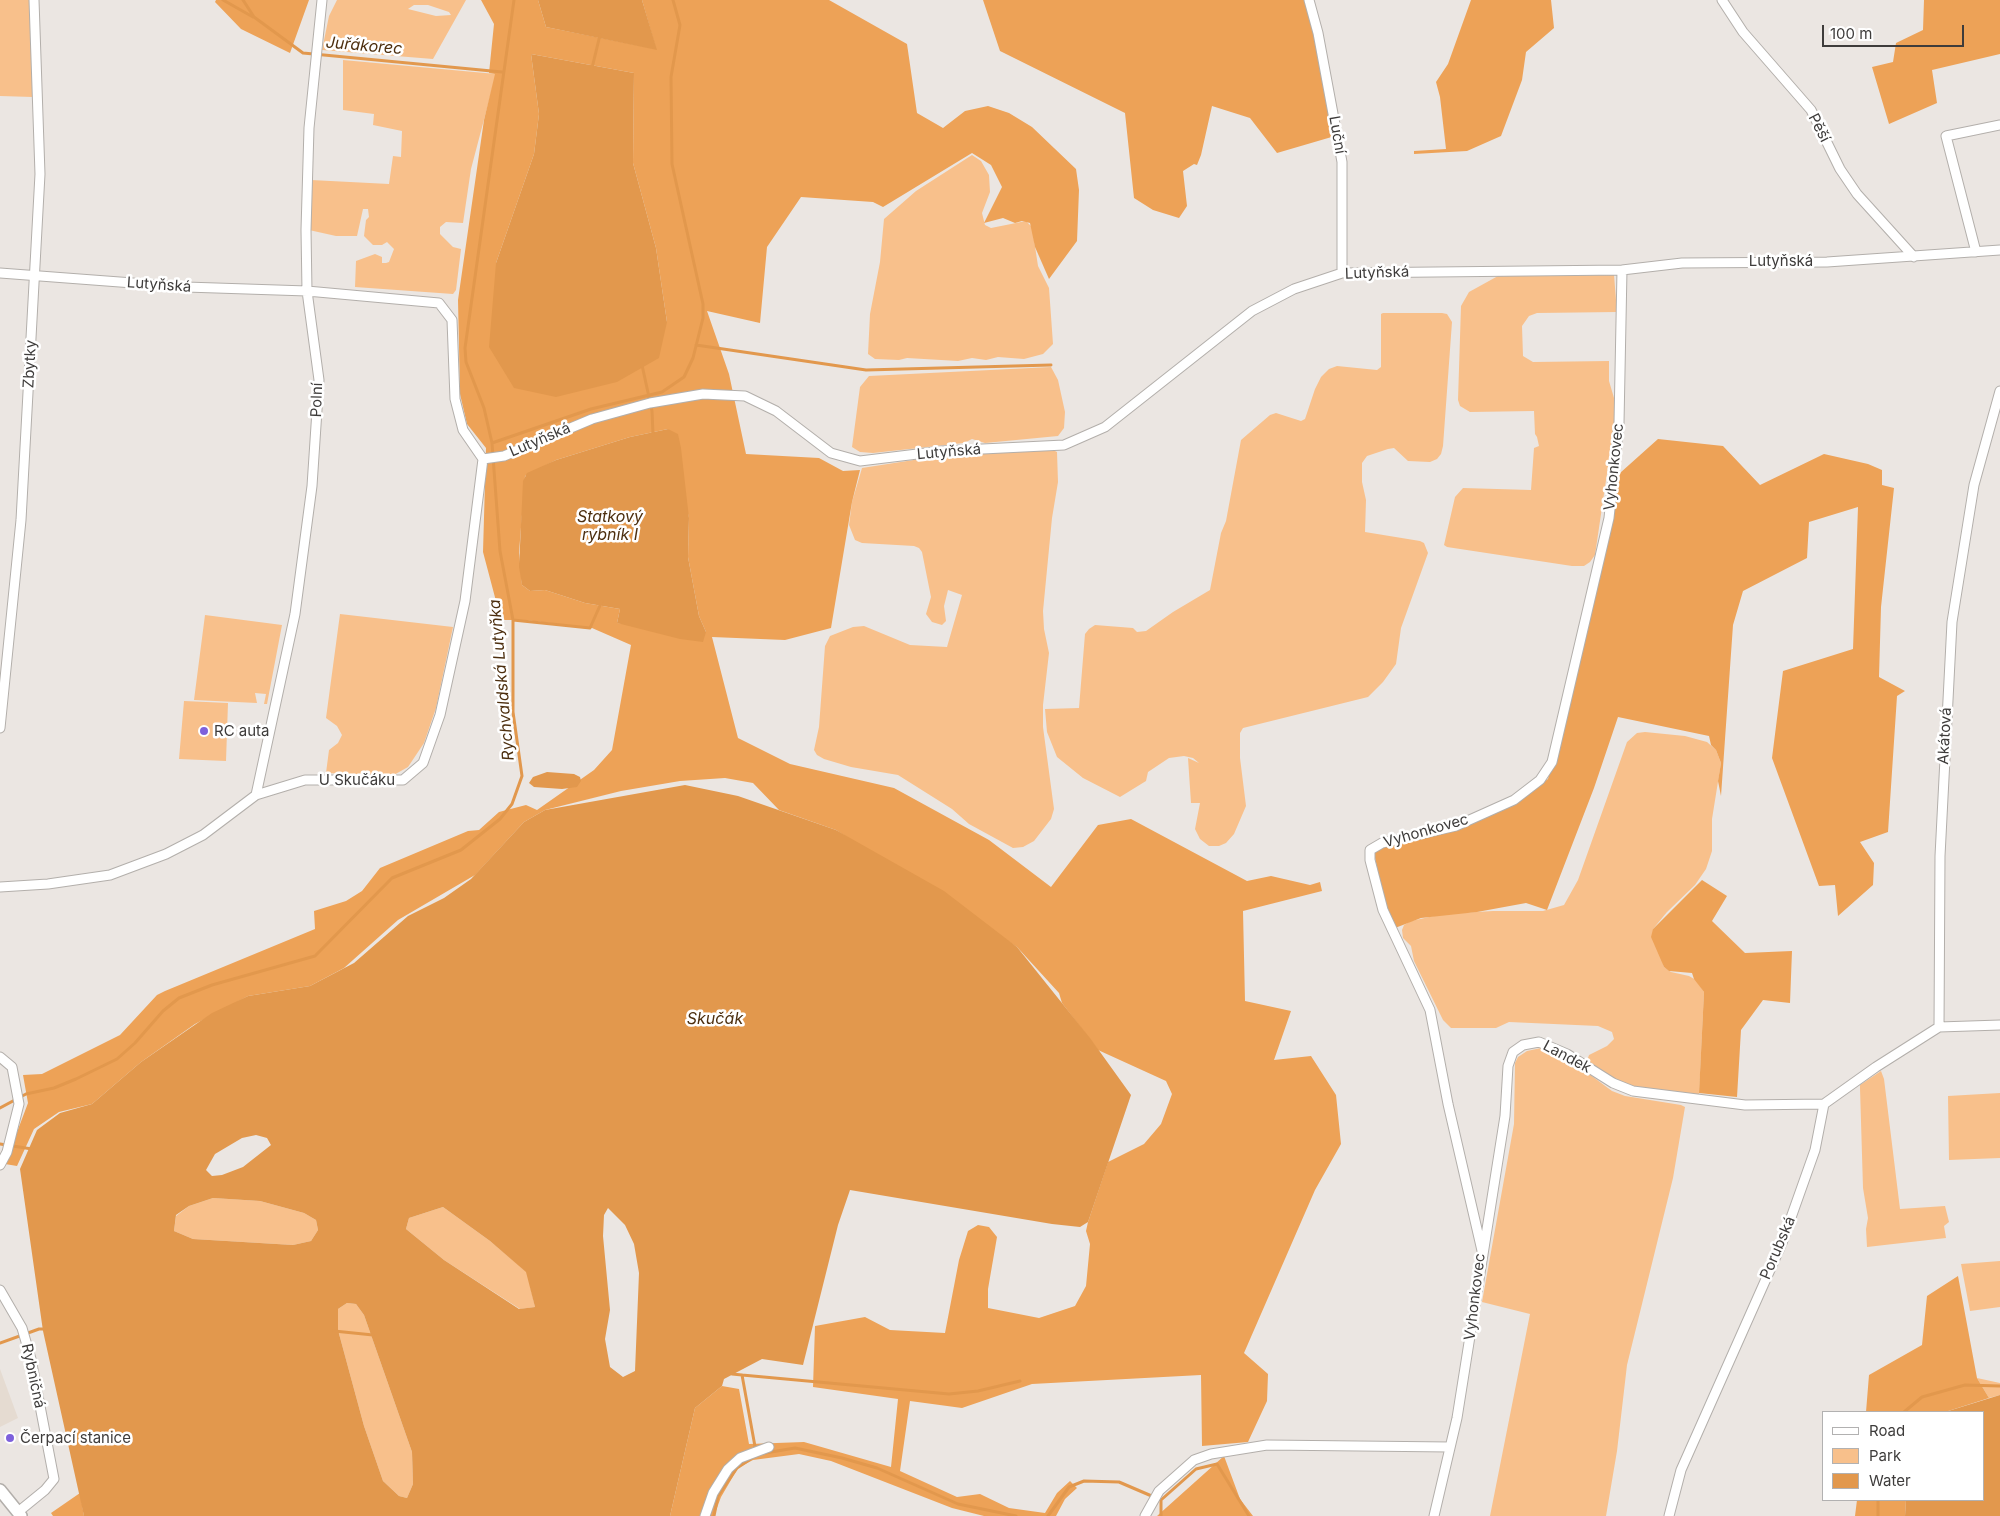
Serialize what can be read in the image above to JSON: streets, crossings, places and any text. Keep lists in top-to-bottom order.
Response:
{
  "streets": {
    "street": [
      "Pěší",
      "Luční",
      "Lutyňská",
      "Zbytky",
      "Polní",
      "Vyhonkovec",
      "Akátová",
      "U Skučáku",
      "Landek",
      "Porubská",
      "Rybničná"
    ]
  },
  "crossings": [
    ["Pěší", "Lutyňská"],
    ["Luční", "Lutyňská"],
    ["Lutyňská", "Zbytky"],
    ["Lutyňská", "Polní"],
    ["Lutyňská", "Vyhonkovec"],
    ["Lutyňská", "U Skučáku"],
    ["Polní", "U Skučáku"],
    ["Vyhonkovec", "Landek"],
    ["Landek", "Porubská"]
  ],
  "water": [
    "Juřákorec",
    "Statkový rybník I",
    "Rychvaldská Lutyňka",
    "Skučák"
  ],
  "places": ["RC auta", "Čerpací stanice"],
  "legend": ["Road", "Park", "Water"],
  "scale_bar": "100 m"
}
